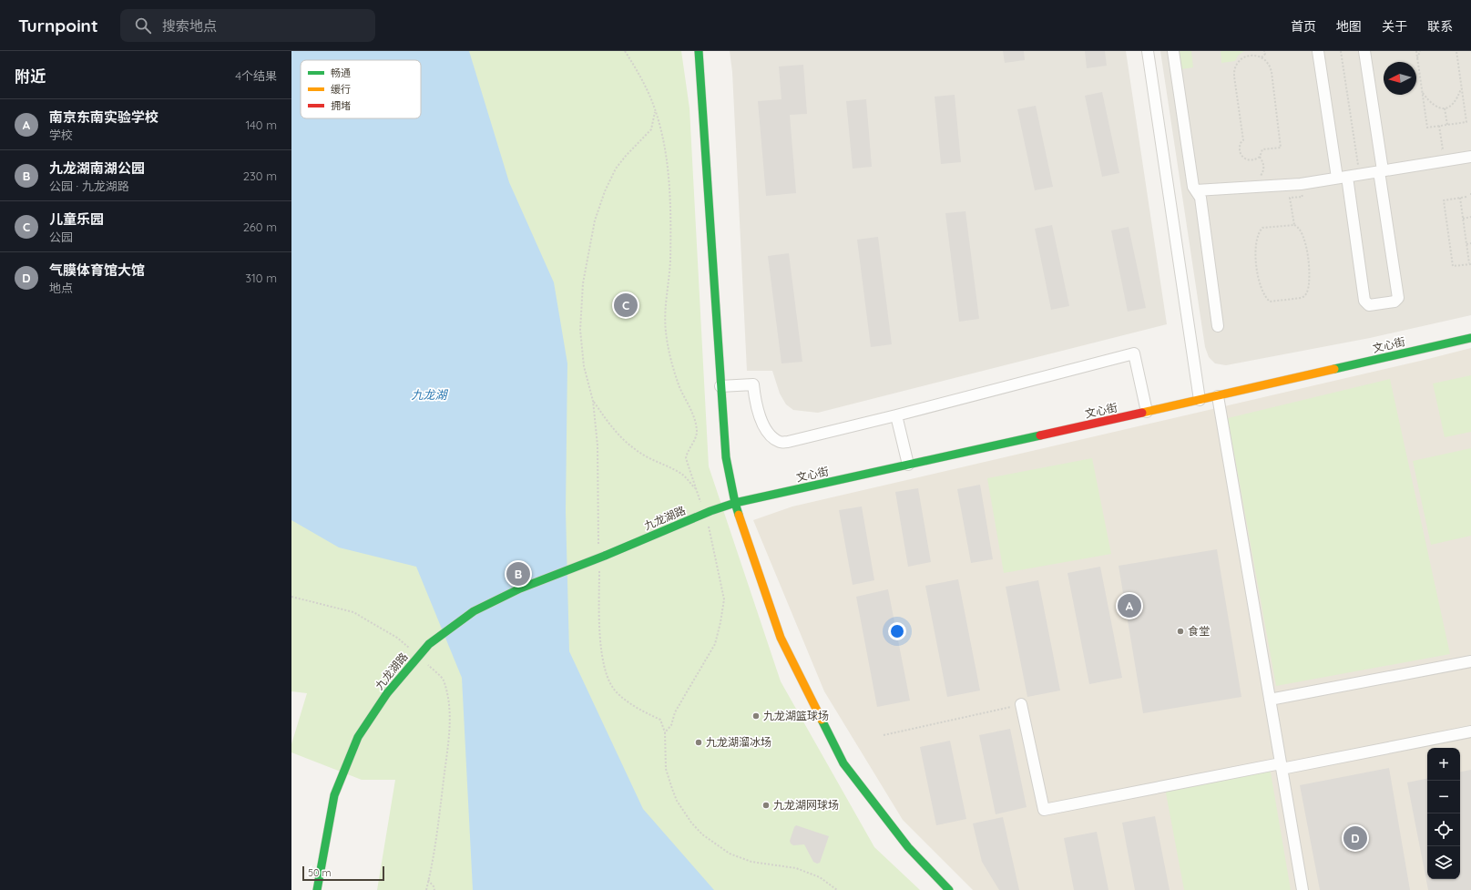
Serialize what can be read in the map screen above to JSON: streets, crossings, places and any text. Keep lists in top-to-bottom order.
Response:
{
  "streets": {
    "street": ["文心街", "九龙湖路"]
  },
  "crossings": [
    ["文心街", "九龙湖路"]
  ],
  "water": ["九龙湖"],
  "places": [
    "食堂",
    "九龙湖篮球场",
    "九龙湖溜冰场",
    "九龙湖网球场"
  ],
  "legend": ["畅通", "缓行", "拥堵"],
  "scale_bar": "50 m",
  "north": "left",
  "page": {
    "header": "Turnpoint",
    "search": "搜索地点",
    "nav": [
      "首页",
      "地图",
      "关于",
      "联系"
    ],
    "heading": ["附近", "4个结果"],
    "list": [
      {
        "mark": "A",
        "name": "南京东南实验学校",
        "note": "学校",
        "value": "140 m"
      },
      {
        "mark": "B",
        "name": "九龙湖南湖公园",
        "note": "公园 · 九龙湖路",
        "value": "230 m"
      },
      {
        "mark": "C",
        "name": "儿童乐园",
        "note": "公园",
        "value": "260 m"
      },
      {
        "mark": "D",
        "name": "气膜体育馆大馆",
        "note": "地点",
        "value": "310 m"
      }
    ],
    "pins": [
      "C",
      "B",
      "A",
      "D"
    ],
    "map_buttons": ["+", "−"],
    "scale": "50 m"
  }
}
